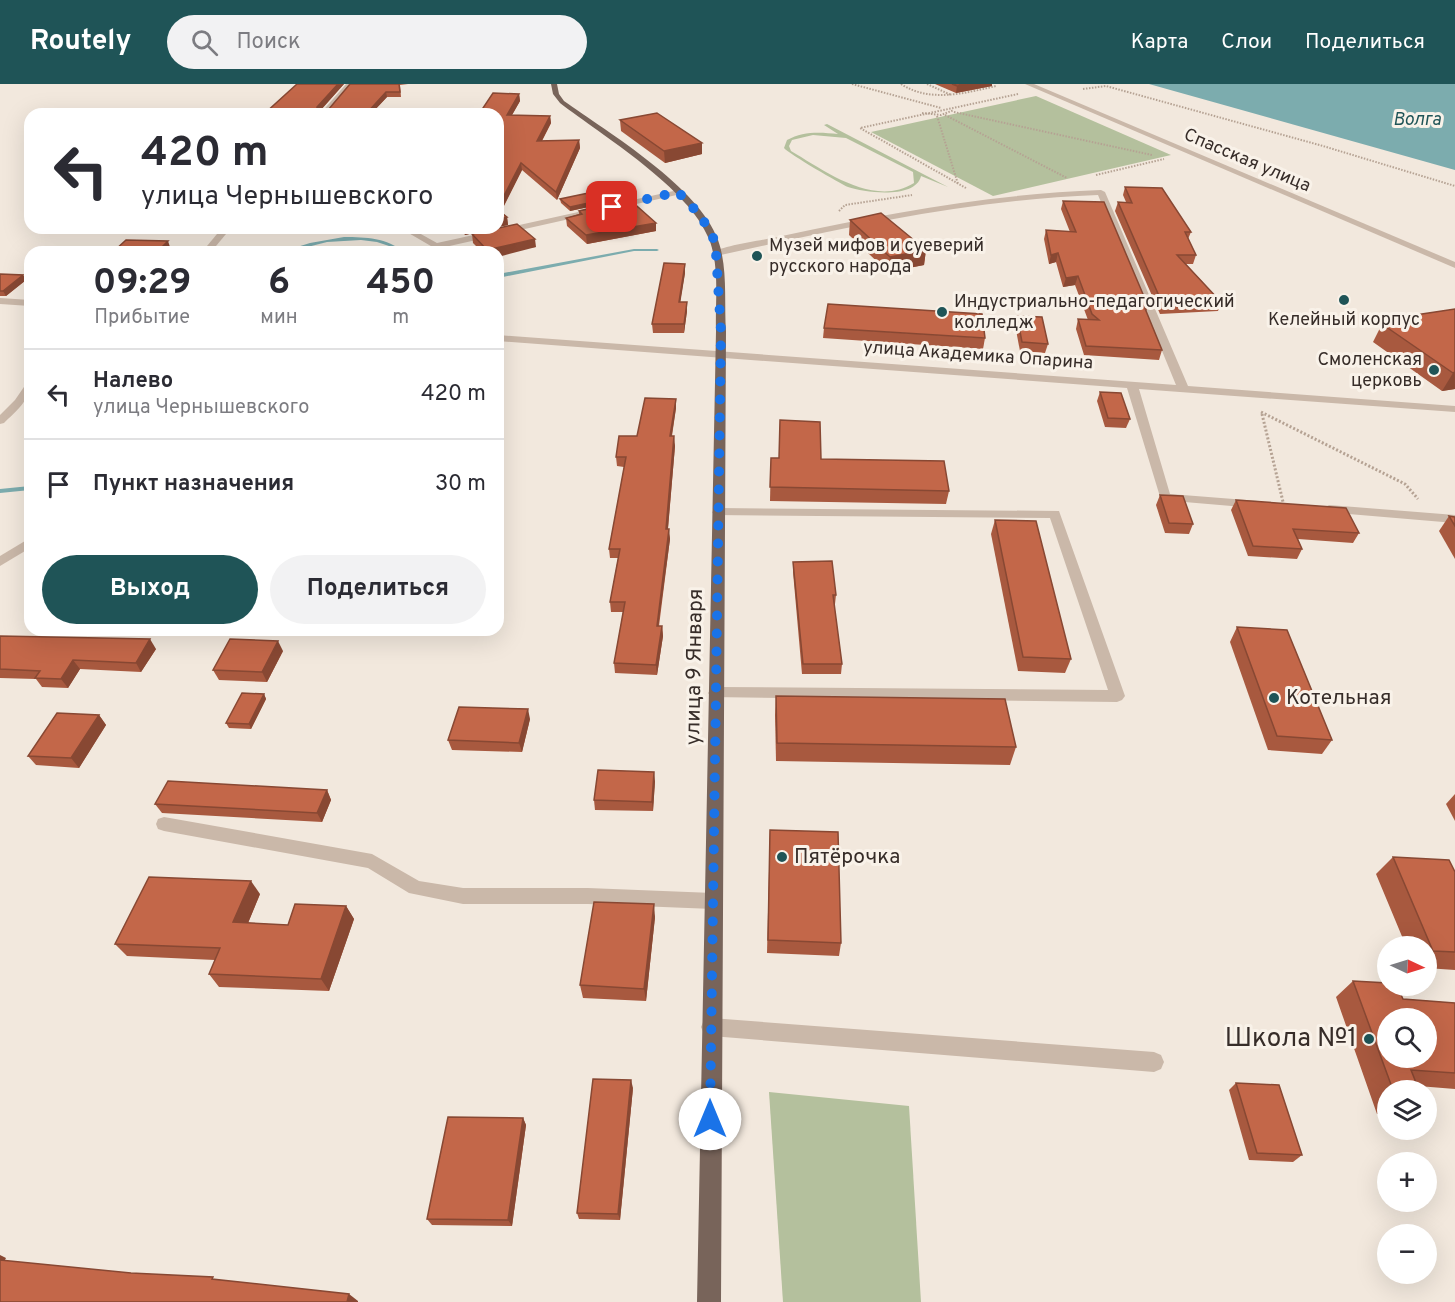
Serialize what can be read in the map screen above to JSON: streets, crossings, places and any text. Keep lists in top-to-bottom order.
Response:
{
  "streets": {
    "main road": ["улица 9 Января"],
    "street": ["Спасская улица", "улица Академика Опарина"]
  },
  "crossings": [
    ["улица Академика Опарина", "улица 9 Января"]
  ],
  "water": ["Волга"],
  "places": [
    "Музей мифов и суеверий русского народа",
    "Келейный корпус",
    "Индустриально-педагогический колледж",
    "Смоленская церковь",
    "Котельная",
    "Пятёрочка",
    "Школа №1"
  ],
  "north": "right",
  "page": {
    "header": "Routely",
    "search": "Поиск",
    "nav": ["Карта", "Слои", "Поделиться"],
    "turn": ["420 m", "улица Чернышевского"],
    "eta": [
      "09:29",
      "Прибытие",
      "6",
      "мин",
      "450",
      "m"
    ],
    "list": [
      {
        "name": "Налево",
        "note": "улица Чернышевского",
        "value": "420 m"
      },
      {
        "name": "Пункт назначения",
        "value": "30 m"
      }
    ],
    "buttons": ["Выход", "Поделиться"],
    "map_buttons": ["+", "−"]
  }
}
